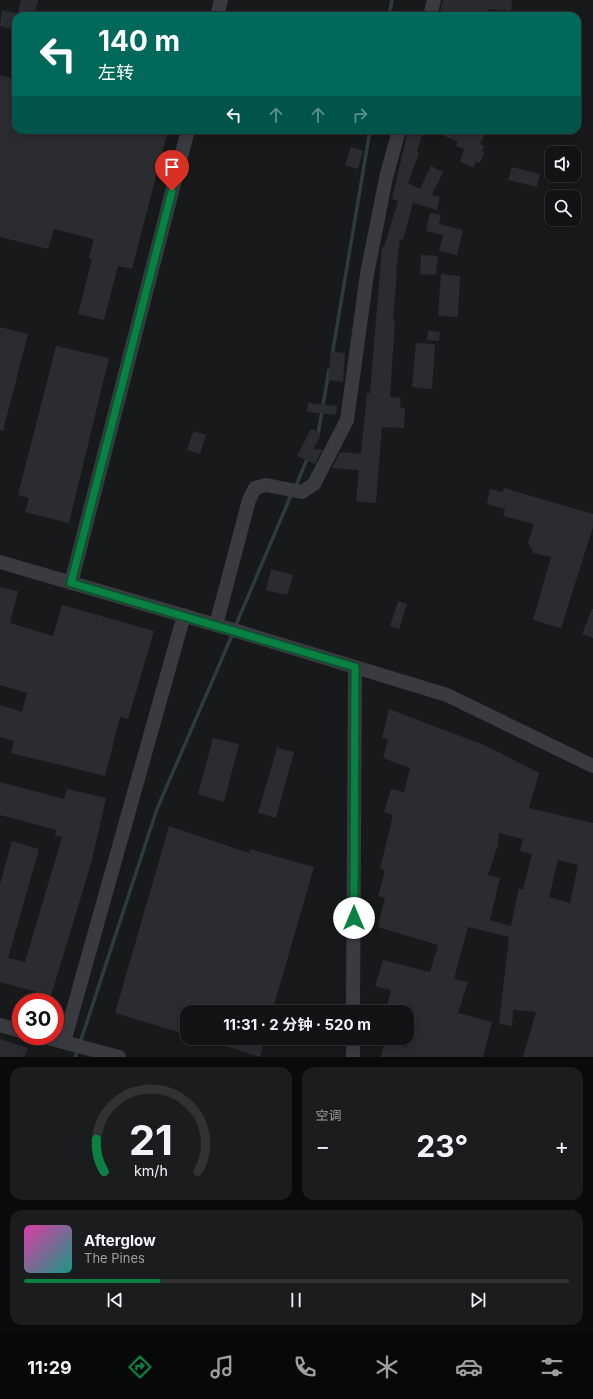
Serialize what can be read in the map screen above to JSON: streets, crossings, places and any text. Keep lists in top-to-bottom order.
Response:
{
  "page": {
    "turn": ["140 m", "左转"],
    "limit": "30",
    "trip": "11:31 · 2 分钟 · 520 m",
    "tile": "空调",
    "heat": ["−", "23°", "+"],
    "song": ["Afterglow", "The Pines"],
    "tabs": "11:29",
    "gauge": ["21", "km/h"]
  }
}
